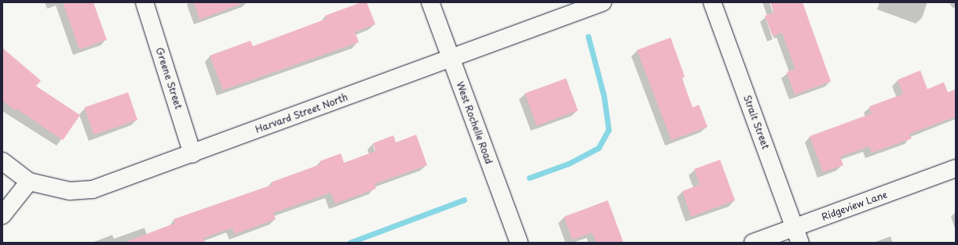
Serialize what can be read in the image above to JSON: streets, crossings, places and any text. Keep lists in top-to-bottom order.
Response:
{
  "streets": {
    "street": [
      "Greene Street",
      "Harvard Street North",
      "Strait Street",
      "West Rochelle Road",
      "Ridgeview Lane"
    ]
  },
  "crossings": [
    ["Greene Street", "Harvard Street North"],
    ["Harvard Street North", "West Rochelle Road"],
    ["Strait Street", "Ridgeview Lane"]
  ]
}
